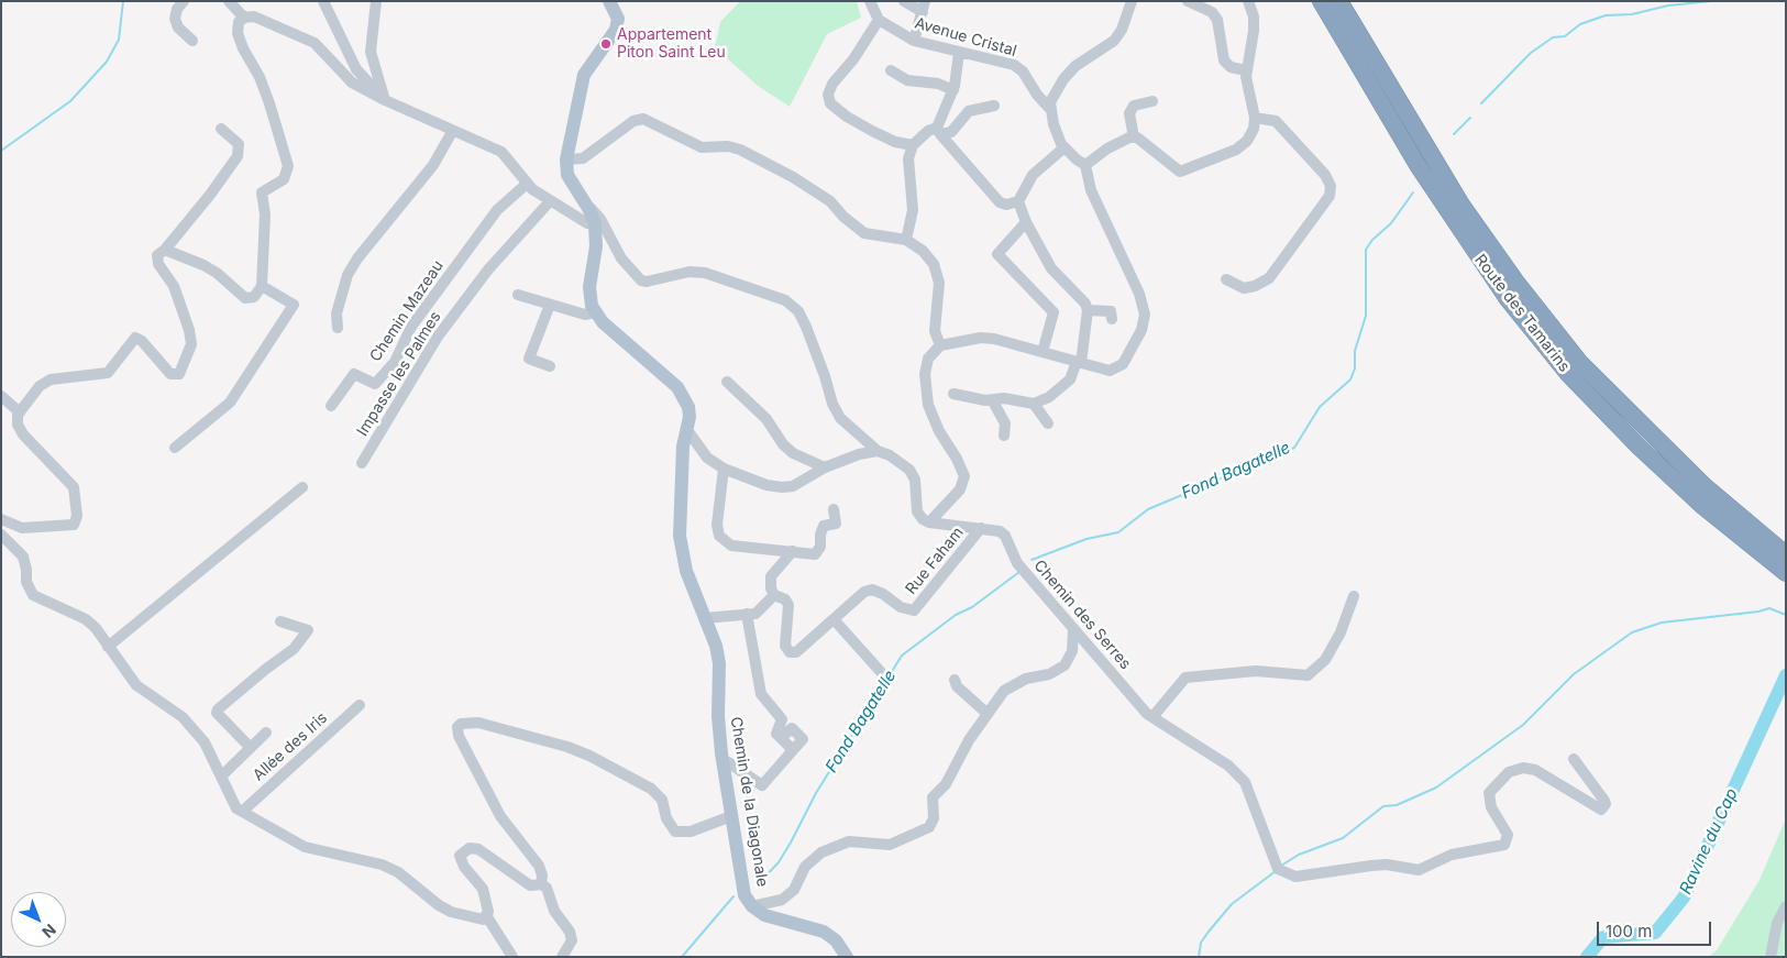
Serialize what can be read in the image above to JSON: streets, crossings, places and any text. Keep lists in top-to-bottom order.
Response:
{
  "streets": {
    "highway": ["Route des Tamarins"],
    "main road": ["Chemin de la Diagonale"],
    "street": [
      "Avenue Cristal",
      "Chemin Mazeau",
      "Impasse les Palmes",
      "Rue Faham",
      "Chemin des Serres",
      "Allée des Iris"
    ]
  },
  "crossings": [
    ["Rue Faham", "Chemin des Serres"]
  ],
  "water": ["Fond Bagatelle", "Ravine du Cap"],
  "places": ["Appartement Piton Saint Leu"],
  "scale_bar": "100 m",
  "north": "bottom right"
}
